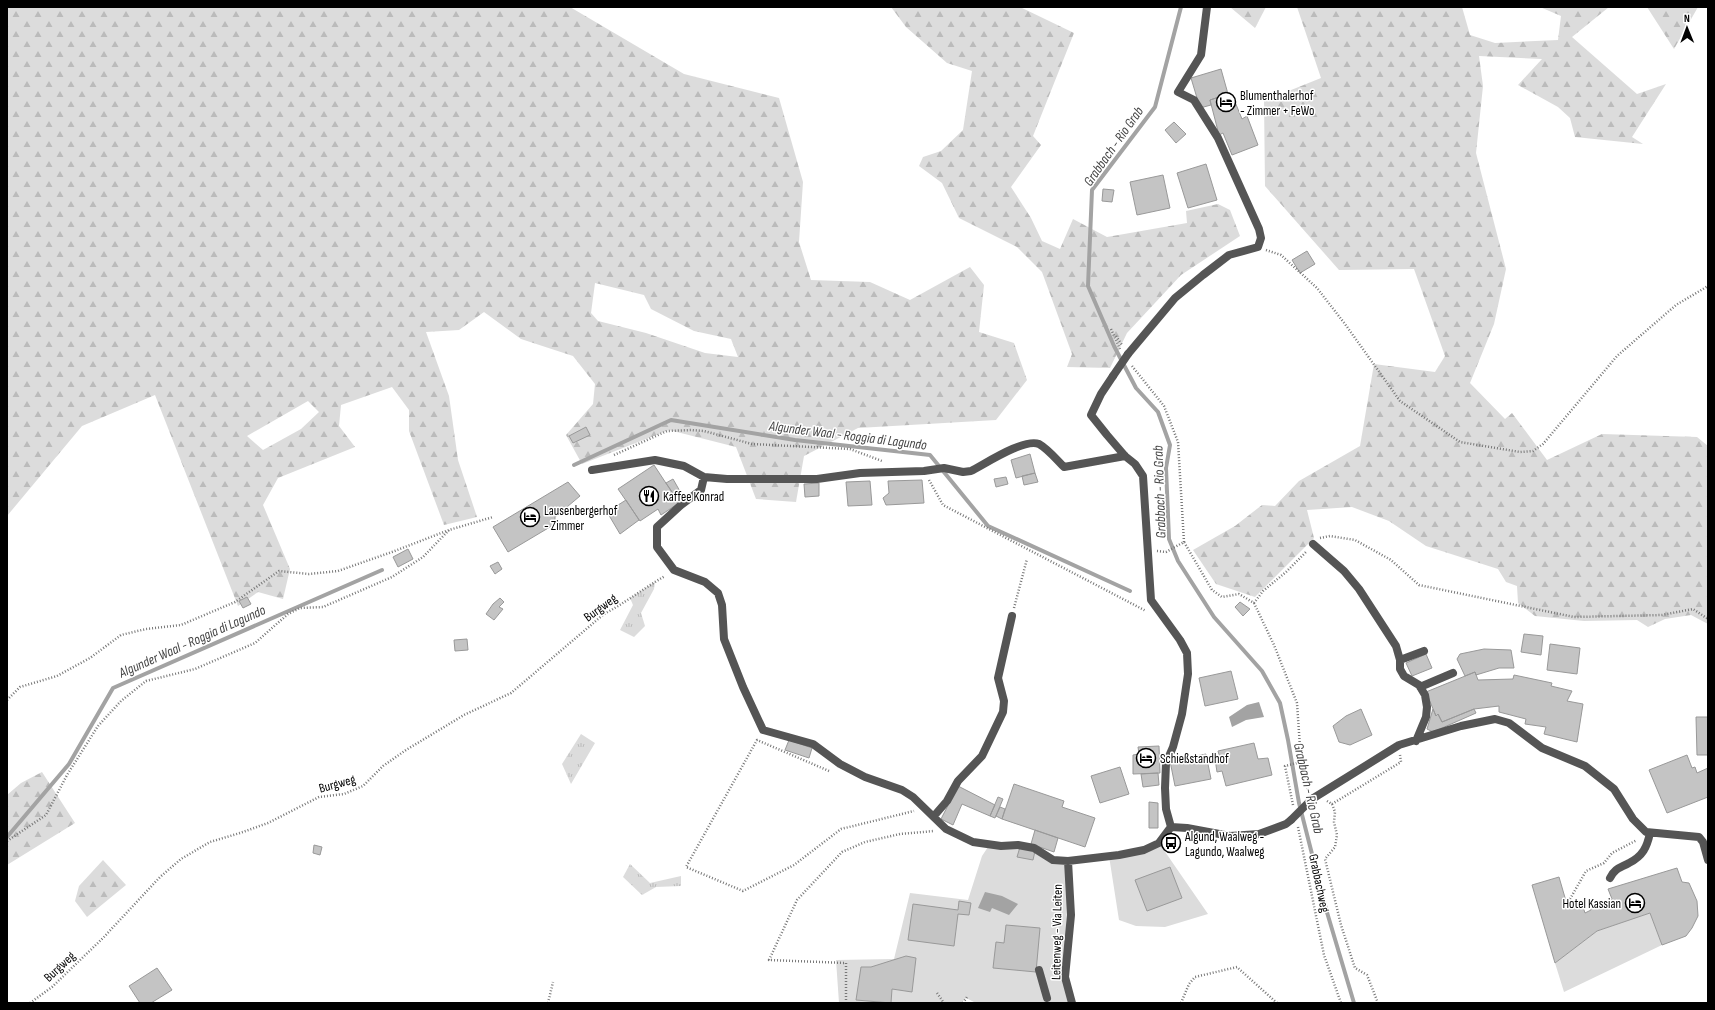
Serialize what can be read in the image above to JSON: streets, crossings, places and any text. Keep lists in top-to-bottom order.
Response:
{
  "streets": {
    "lane": ["Leitenweg - Via Leiten"],
    "path": ["Burgweg", "Grabbachweg"]
  },
  "water": ["Grabbach - Rio Grab", "Algunder Waal - Roggia di Lagundo"],
  "places": {
    "hotel": [
      "Blumenthalerhof - Zimmer + FeWo",
      "Lausenbergerhof - Zimmer",
      "Schießstandhof",
      "Hotel Kassian"
    ],
    "restaurant": ["Kaffee Konrad"],
    "bus stop": ["Algund, Waalweg - Lagundo, Waalweg"]
  },
  "north": "top"
}
